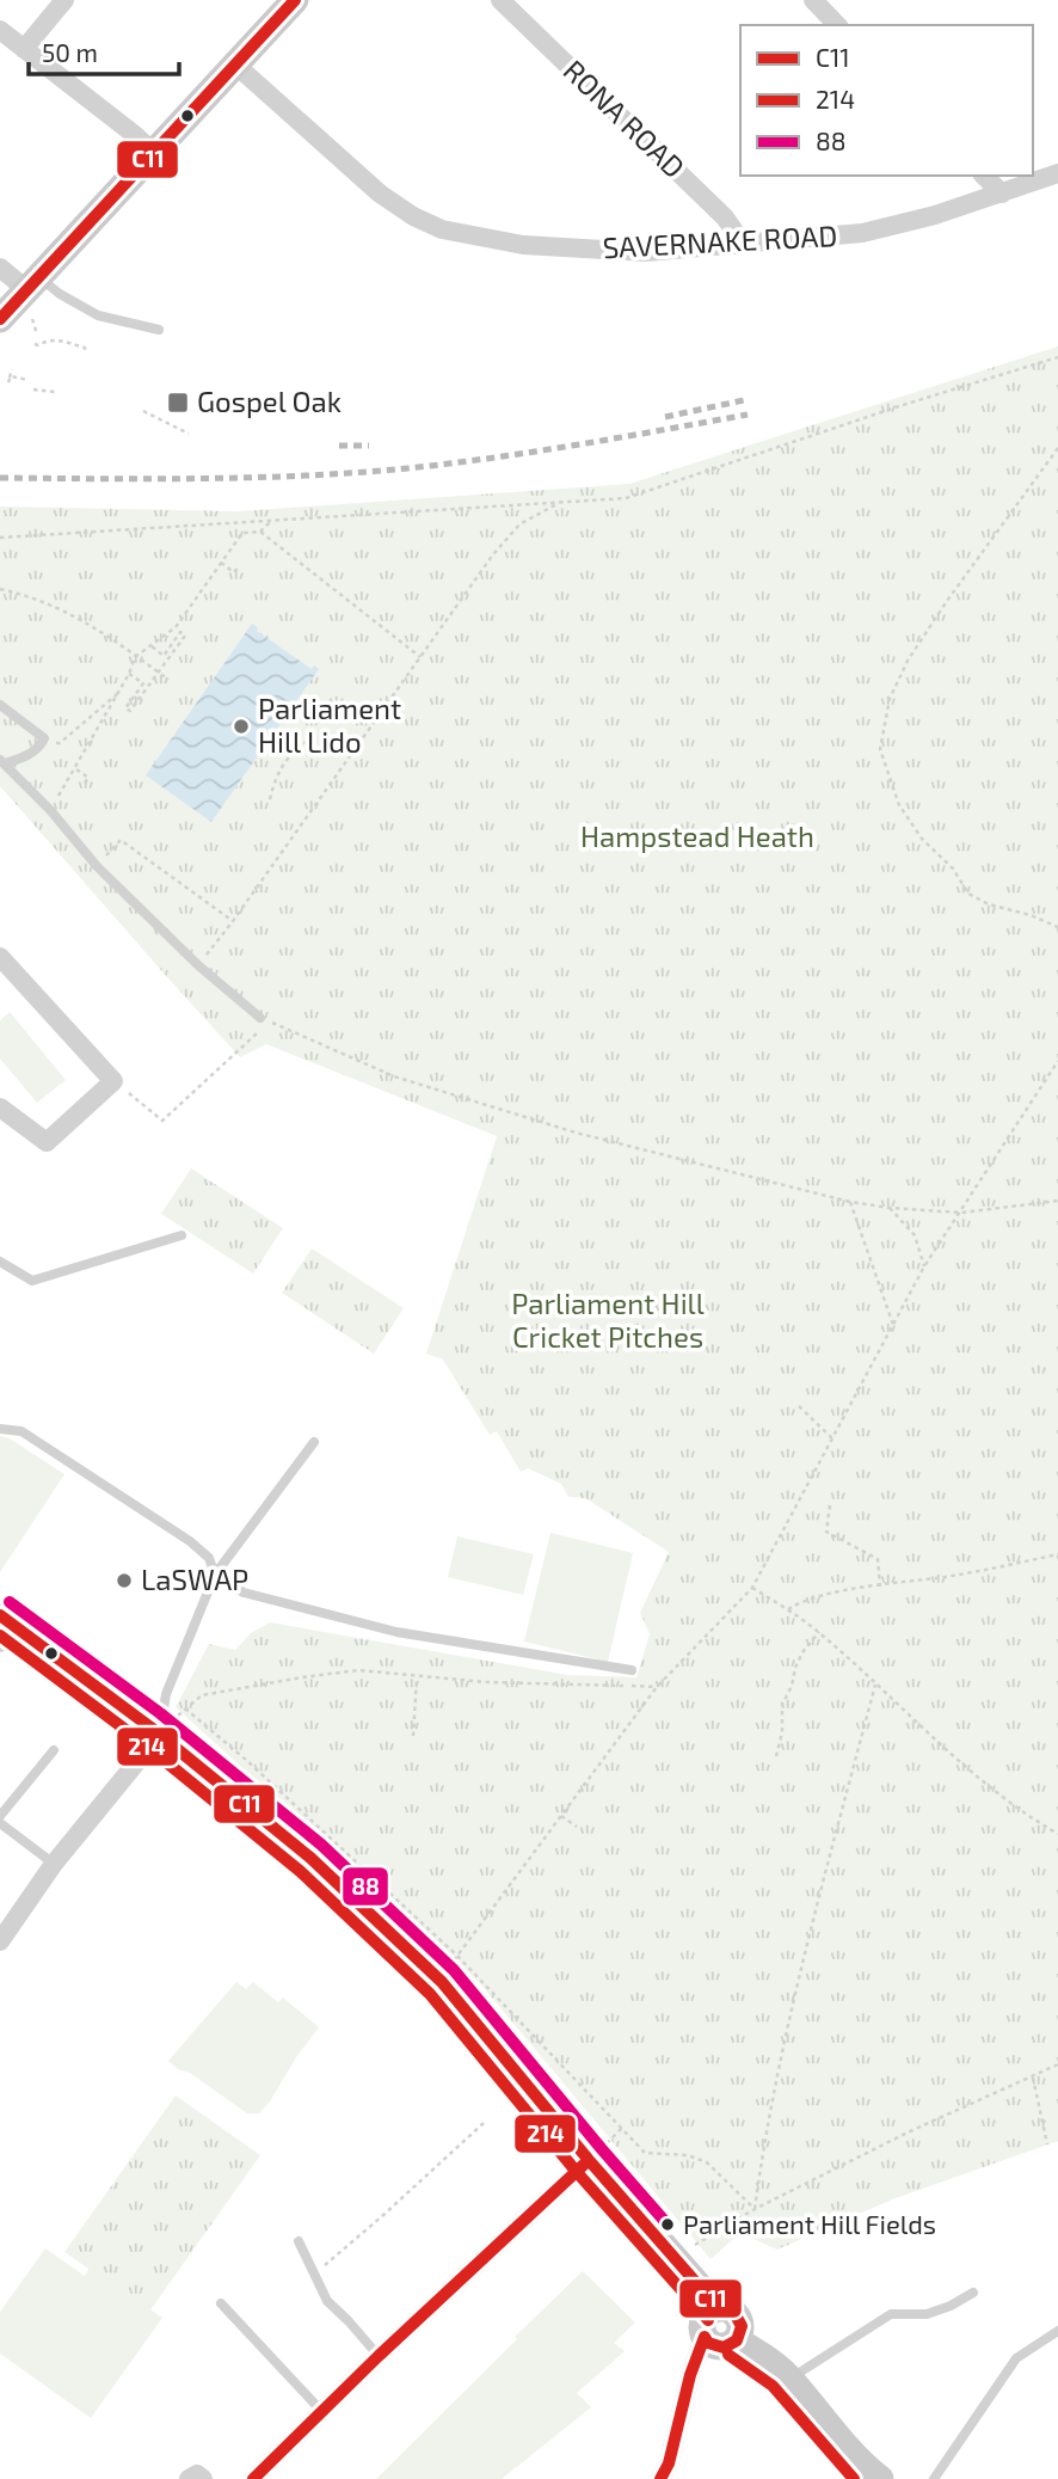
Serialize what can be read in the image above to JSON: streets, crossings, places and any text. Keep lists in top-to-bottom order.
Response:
{
  "streets": {
    "street": ["RONA ROAD", "SAVERNAKE ROAD"]
  },
  "crossings": [
    ["RONA ROAD", "SAVERNAKE ROAD"]
  ],
  "parks": ["Hampstead Heath", "Parliament Hill Cricket Pitches"],
  "places": {
    "transit": ["Gospel Oak"],
    "other": ["Parliament Hill Lido", "LaSWAP", "Parliament Hill Fields"]
  },
  "lines": ["transit line C11", "transit line 88", "transit line 214"],
  "legend": ["C11", "214", "88"],
  "scale_bar": "50 m"
}
